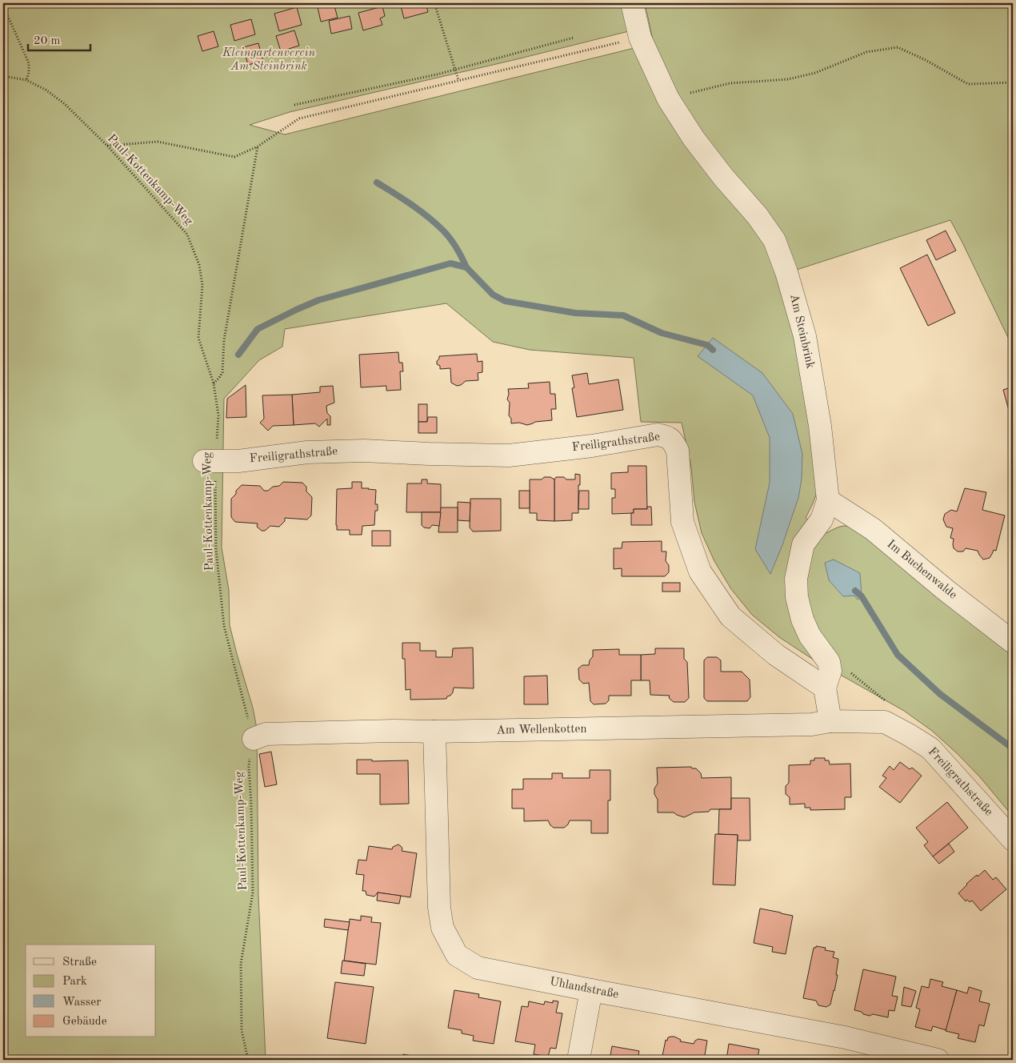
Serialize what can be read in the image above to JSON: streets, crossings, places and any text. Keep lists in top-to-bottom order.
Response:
{
  "streets": {
    "street": [
      "Am Steinbrink",
      "Freiligrathstraße",
      "Im Buchenwalde",
      "Am Wellenkotten",
      "Uhlandstraße"
    ],
    "path": ["Paul-Kottenkamp-Weg"]
  },
  "crossings": [
    ["Paul-Kottenkamp-Weg", "Freiligrathstraße"],
    ["Paul-Kottenkamp-Weg", "Am Wellenkotten"],
    ["Am Steinbrink", "Freiligrathstraße"],
    ["Am Steinbrink", "Im Buchenwalde"],
    ["Freiligrathstraße", "Am Wellenkotten"],
    ["Am Wellenkotten", "Uhlandstraße"]
  ],
  "parks": ["Kleingartenverein Am Steinbrink"],
  "legend": [
    "Straße",
    "Park",
    "Wasser",
    "Gebäude"
  ],
  "scale_bar": "20 m"
}
